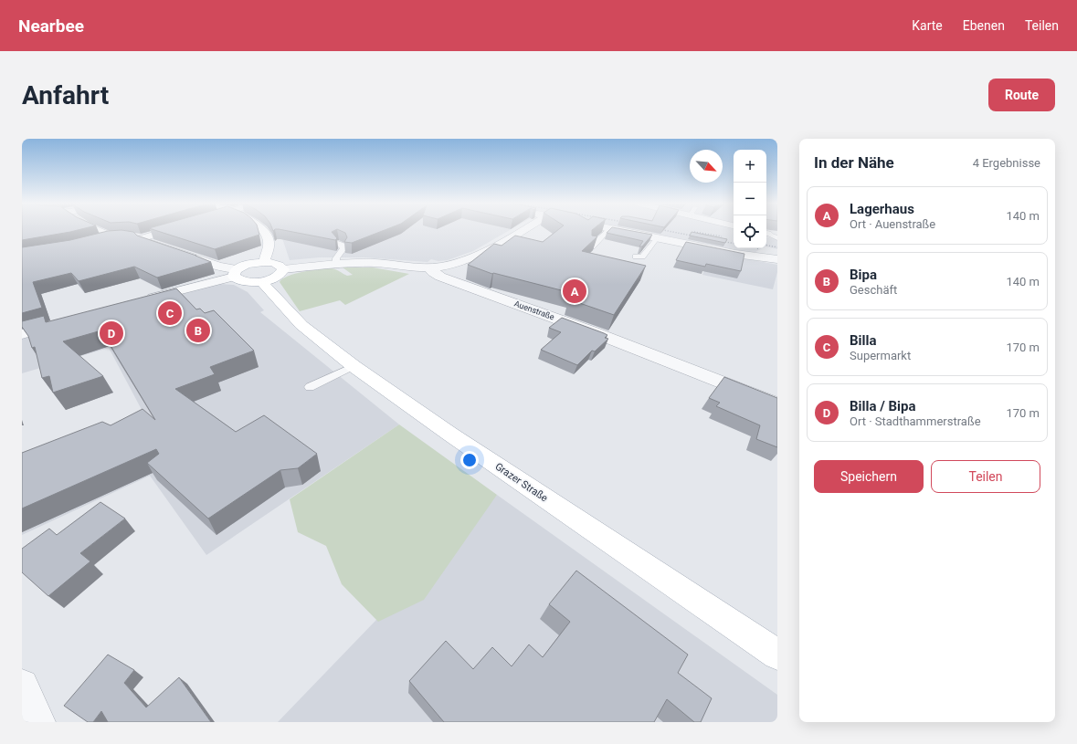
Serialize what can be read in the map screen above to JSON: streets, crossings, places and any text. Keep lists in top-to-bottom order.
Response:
{
  "streets": {
    "main road": ["Grazer Straße"],
    "street": ["Auenstraße"]
  },
  "north": "bottom right",
  "page": {
    "header": "Nearbee",
    "nav": ["Karte", "Ebenen", "Teilen"],
    "buttons": [
      "Route",
      ["Speichern", "Teilen"]
    ],
    "title": "Anfahrt",
    "heading": ["In der Nähe", "4 Ergebnisse"],
    "map_buttons": ["+", "−"],
    "list": [
      {
        "mark": "A",
        "name": "Lagerhaus",
        "note": "Ort · Auenstraße",
        "value": "140 m"
      },
      {
        "mark": "B",
        "name": "Bipa",
        "note": "Geschäft",
        "value": "140 m"
      },
      {
        "mark": "C",
        "name": "Billa",
        "note": "Supermarkt",
        "value": "170 m"
      },
      {
        "mark": "D",
        "name": "Billa / Bipa",
        "note": "Ort · Stadthammerstraße",
        "value": "170 m"
      }
    ],
    "pins": [
      "A",
      "C",
      "B",
      "D"
    ]
  }
}
